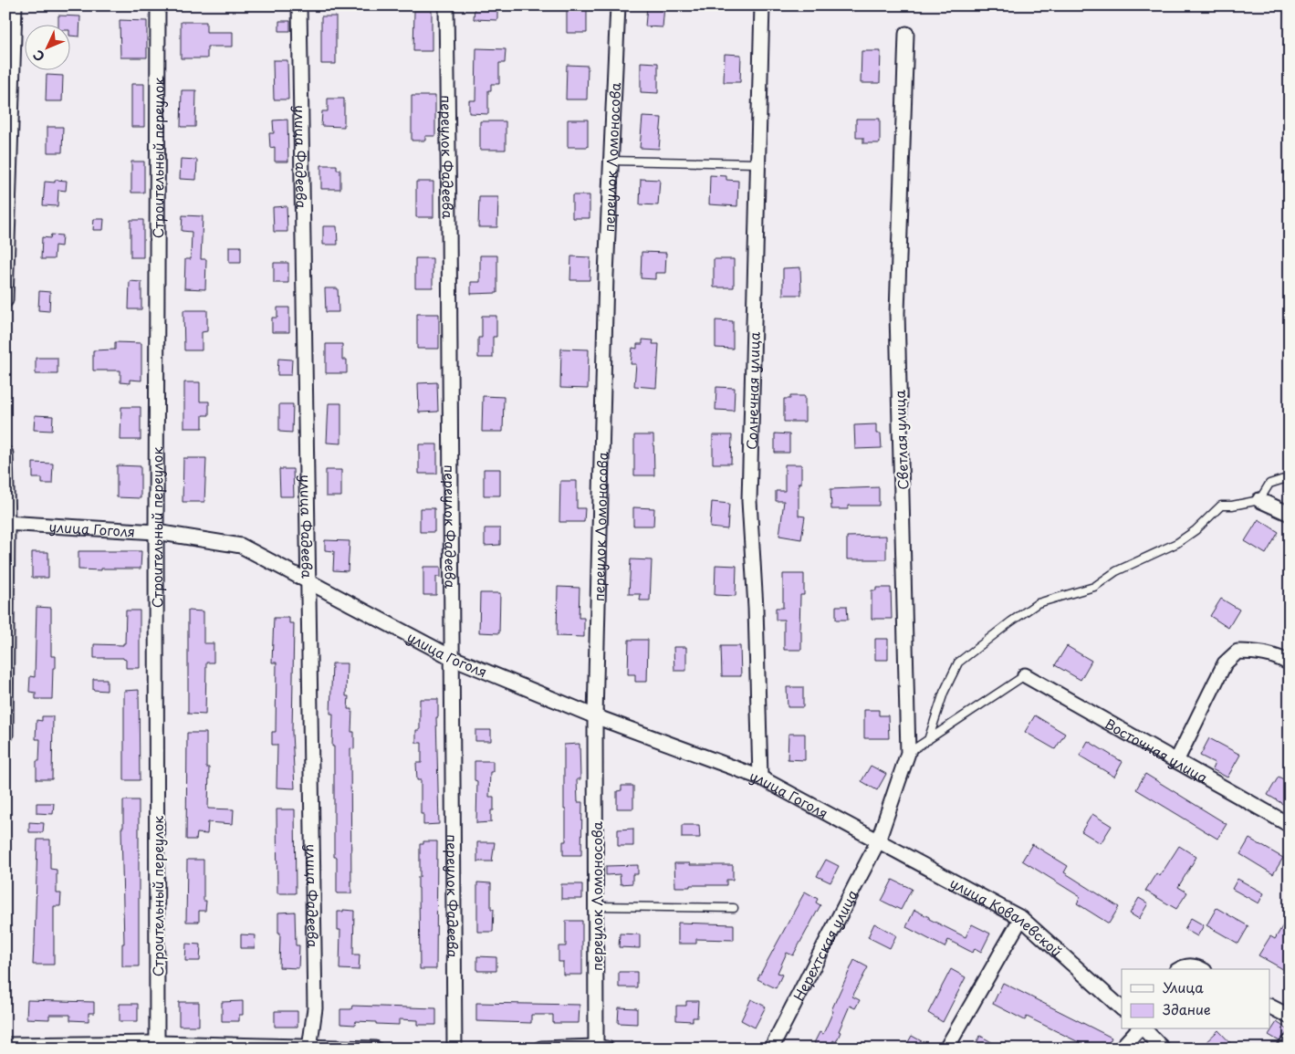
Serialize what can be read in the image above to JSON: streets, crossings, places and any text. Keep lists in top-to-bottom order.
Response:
{
  "streets": {
    "street": [
      "переулок Ломоносова",
      "Строительный переулок",
      "улица Фадеева",
      "переулок Фадеева",
      "Солнечная улица",
      "Светлая улица",
      "улица Гоголя",
      "Восточная улица",
      "улица Ковалевской",
      "Нерехтская улица"
    ]
  },
  "crossings": [
    ["переулок Ломоносова", "улица Гоголя"],
    ["Строительный переулок", "улица Гоголя"],
    ["улица Фадеева", "улица Гоголя"],
    ["переулок Фадеева", "улица Гоголя"],
    ["Солнечная улица", "улица Гоголя"],
    ["Светлая улица", "улица Гоголя"],
    ["Светлая улица", "улица Ковалевской"],
    ["Светлая улица", "Нерехтская улица"],
    ["улица Гоголя", "улица Ковалевской"],
    ["улица Гоголя", "Нерехтская улица"],
    ["улица Ковалевской", "Нерехтская улица"]
  ],
  "legend": ["Улица", "Здание"],
  "north": "bottom left"
}
